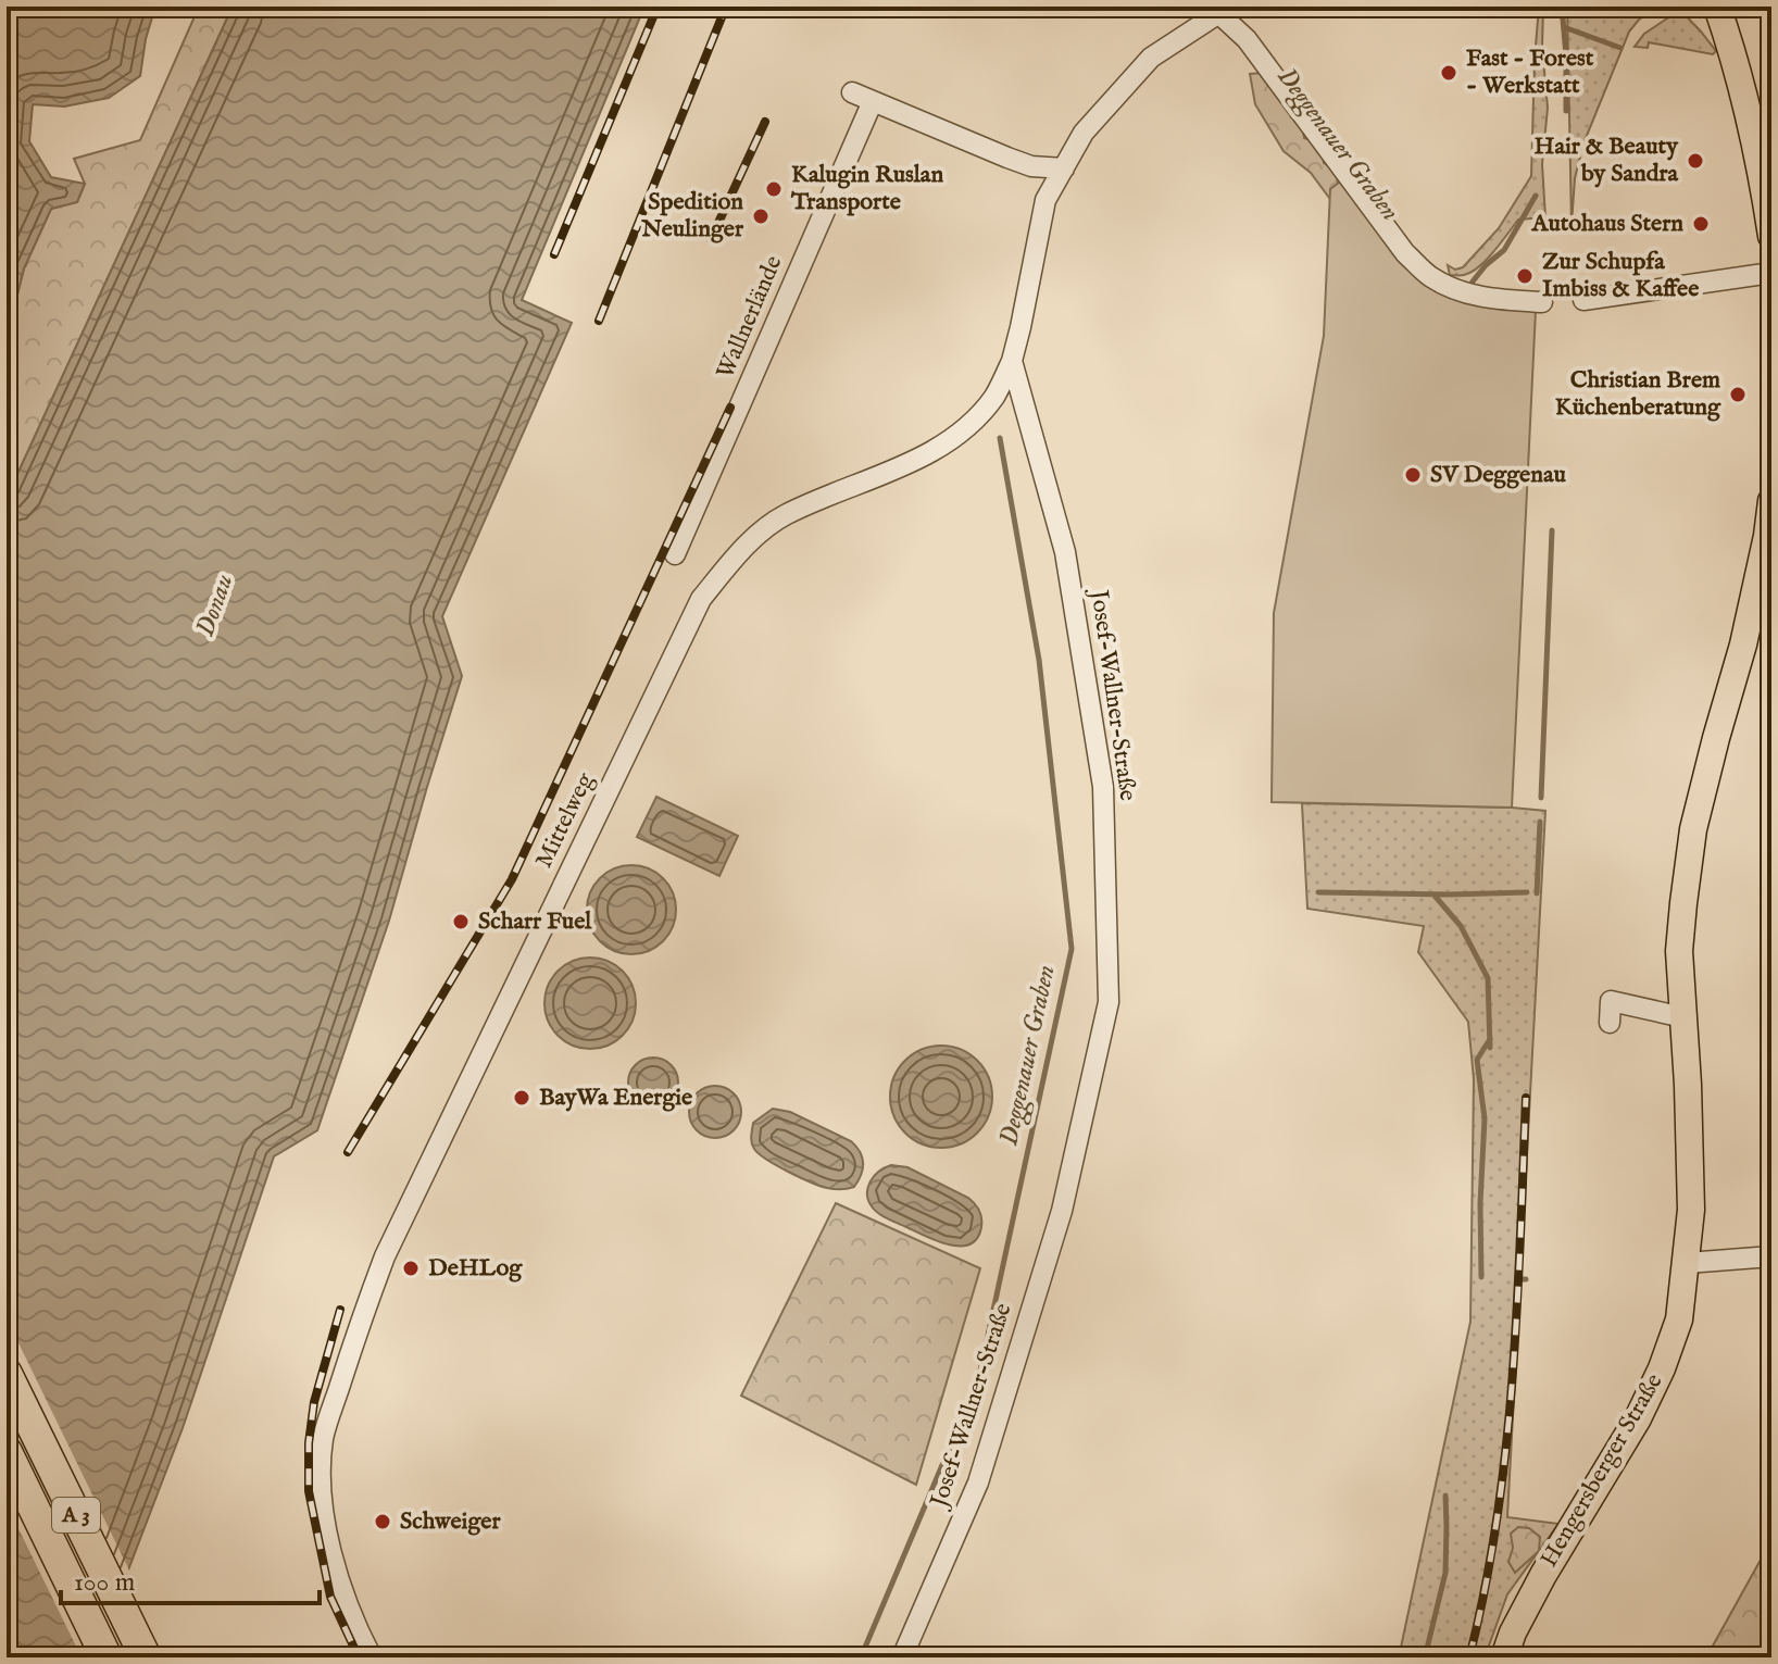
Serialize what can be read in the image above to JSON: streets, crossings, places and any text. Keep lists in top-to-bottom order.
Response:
{
  "streets": {
    "highway": ["A 3"],
    "main road": ["Hengersberger Straße"],
    "street": ["Wallnerlände", "Josef-Wallner-Straße", "Mittelweg"]
  },
  "crossings": [
    ["Josef-Wallner-Straße", "Mittelweg"]
  ],
  "water": ["Deggenauer Graben", "Donau"],
  "places": [
    "Fast - Forest - Werkstatt",
    "Hair & Beauty by Sandra",
    "Kalugin Ruslan Transporte",
    "Spedition Neulinger",
    "Autohaus Stern",
    "Zur Schupfa Imbiss & Kaffee",
    "Christian Brem Küchenberatung",
    "SV Deggenau",
    "Scharr Fuel",
    "BayWa Energie",
    "DeHLog",
    "Schweiger"
  ],
  "scale_bar": "100 m"
}
